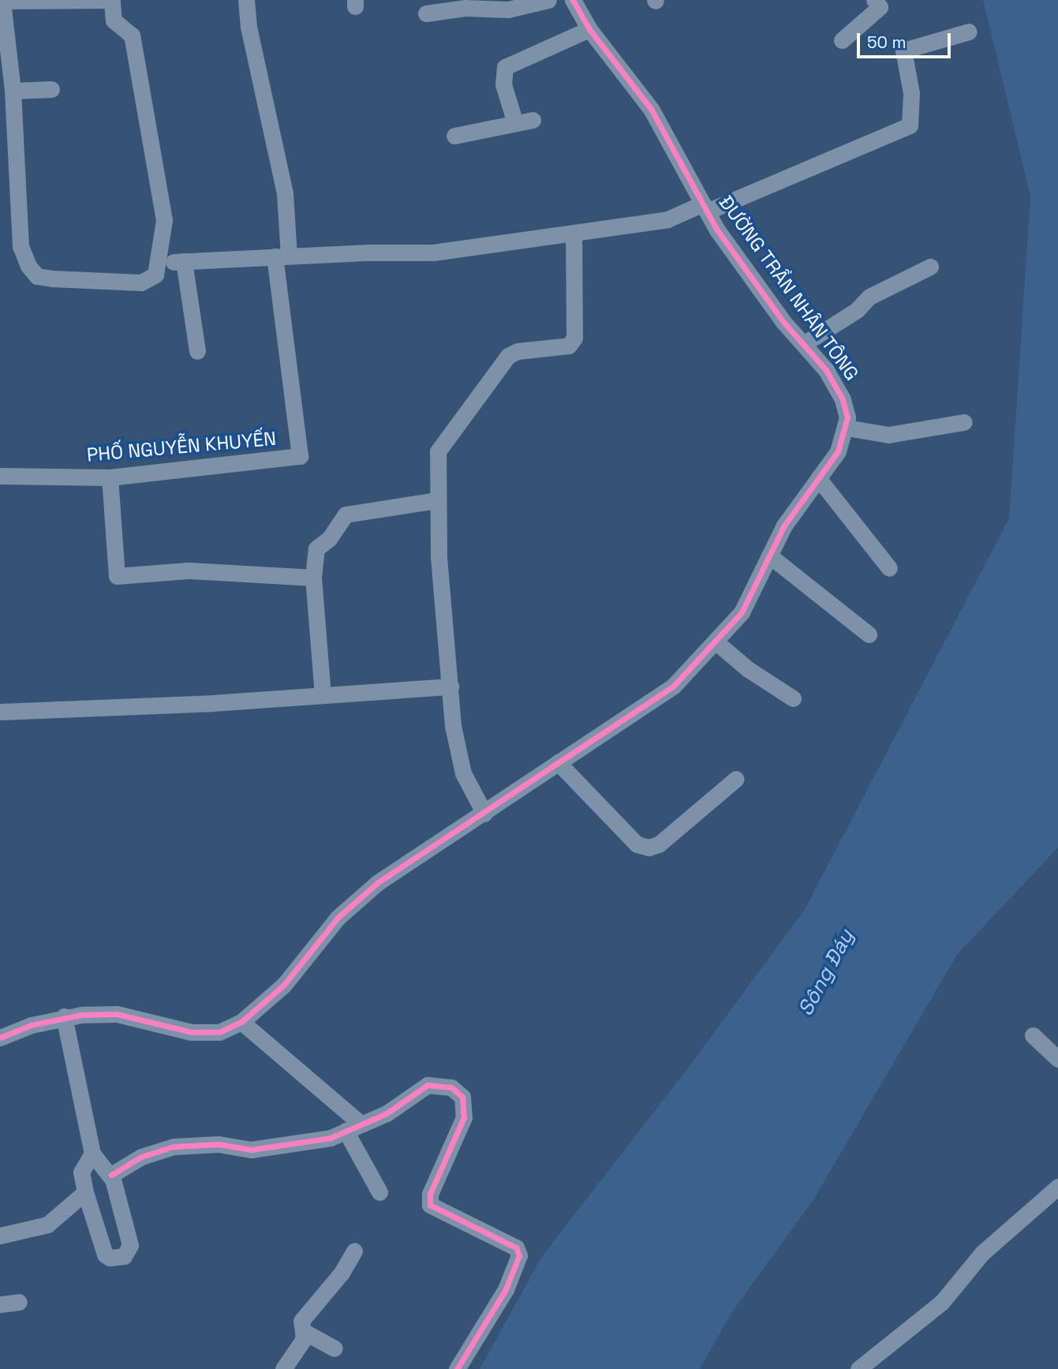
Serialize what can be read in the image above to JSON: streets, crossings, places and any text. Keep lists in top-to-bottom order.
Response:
{
  "streets": {
    "street": ["ĐƯỜNG TRẦN NHÂN TÔNG", "PHỐ NGUYỄN KHUYẾN"]
  },
  "water": ["Sông Đáy"],
  "scale_bar": "50 m"
}
